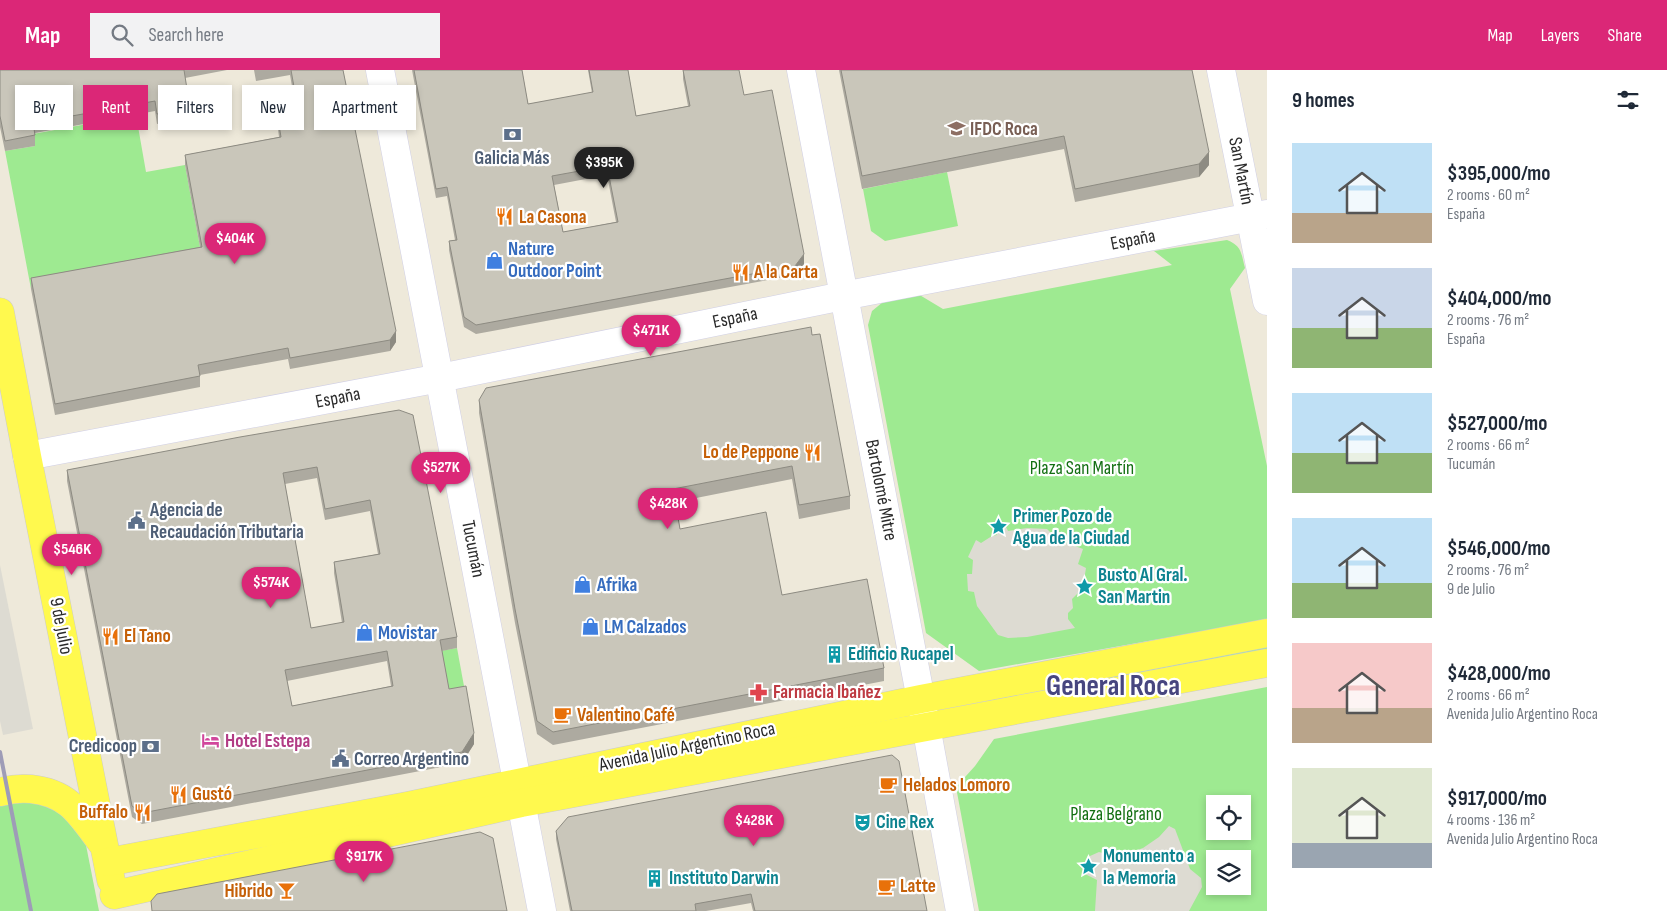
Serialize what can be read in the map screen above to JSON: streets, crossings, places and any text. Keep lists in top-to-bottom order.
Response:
{
  "streets": {
    "main road": ["9 de Julio", "Avenida Julio Argentino Roca"],
    "street": [
      "San Martín",
      "España",
      "Bartolomé Mitre",
      "Tucumán"
    ]
  },
  "crossings": [
    ["San Martín", "España"],
    ["España", "Bartolomé Mitre"],
    ["España", "Tucumán"],
    ["España", "9 de Julio"],
    ["Bartolomé Mitre", "Avenida Julio Argentino Roca"],
    ["Tucumán", "Avenida Julio Argentino Roca"],
    ["9 de Julio", "Avenida Julio Argentino Roca"]
  ],
  "districts": ["General Roca"],
  "parks": ["Plaza San Martín", "Plaza Belgrano"],
  "places": {
    "school or university": ["IFDC Roca"],
    "bank": ["Galicia Más", "Credicoop"],
    "restaurant": [
      "La Casona",
      "A la Carta",
      "Lo de Peppone",
      "El Tano",
      "Gustó",
      "Buffalo"
    ],
    "shop": [
      "Nature Outdoor Point",
      "Afrika",
      "LM Calzados",
      "Movistar"
    ],
    "public building": ["Agencia de Recaudación Tributaria", "Correo Argentino"],
    "place": ["Primer Pozo de Agua de la Ciudad", "Busto Al Gral. San Martin", "Monumento a la Memoria"],
    "building": ["Edificio Rucapel", "Instituto Darwin"],
    "pharmacy": ["Farmacia Ibañez"],
    "cafe": ["Valentino Café", "Helados Lomoro", "Latte"],
    "hotel": ["Hotel Estepa"],
    "theatre": ["Cine Rex"],
    "bar": ["Hibrido"]
  },
  "page": {
    "header": "Map",
    "search": "Search here",
    "nav": ["Map", "Layers", "Share"],
    "heading": "9 homes",
    "chip": [
      "Buy",
      "Rent",
      "Filters",
      "New",
      "Apartment"
    ],
    "list": [
      {
        "name": "$395,000/mo",
        "note": "2 rooms · 60 m² · España"
      },
      {
        "name": "$404,000/mo",
        "note": "2 rooms · 76 m² · España"
      },
      {
        "name": "$527,000/mo",
        "note": "2 rooms · 66 m² · Tucumán"
      },
      {
        "name": "$546,000/mo",
        "note": "2 rooms · 76 m² · 9 de Julio"
      },
      {
        "name": "$428,000/mo",
        "note": "2 rooms · 66 m² · Avenida Julio Argentino Roca"
      },
      {
        "name": "$917,000/mo",
        "note": "4 rooms · 136 m² · Avenida Julio Argentino Roca"
      }
    ],
    "price": [
      "$395K",
      "$404K",
      "$471K",
      "$527K",
      "$428K",
      "$546K",
      "$574K",
      "$428K",
      "$917K"
    ]
  }
}
